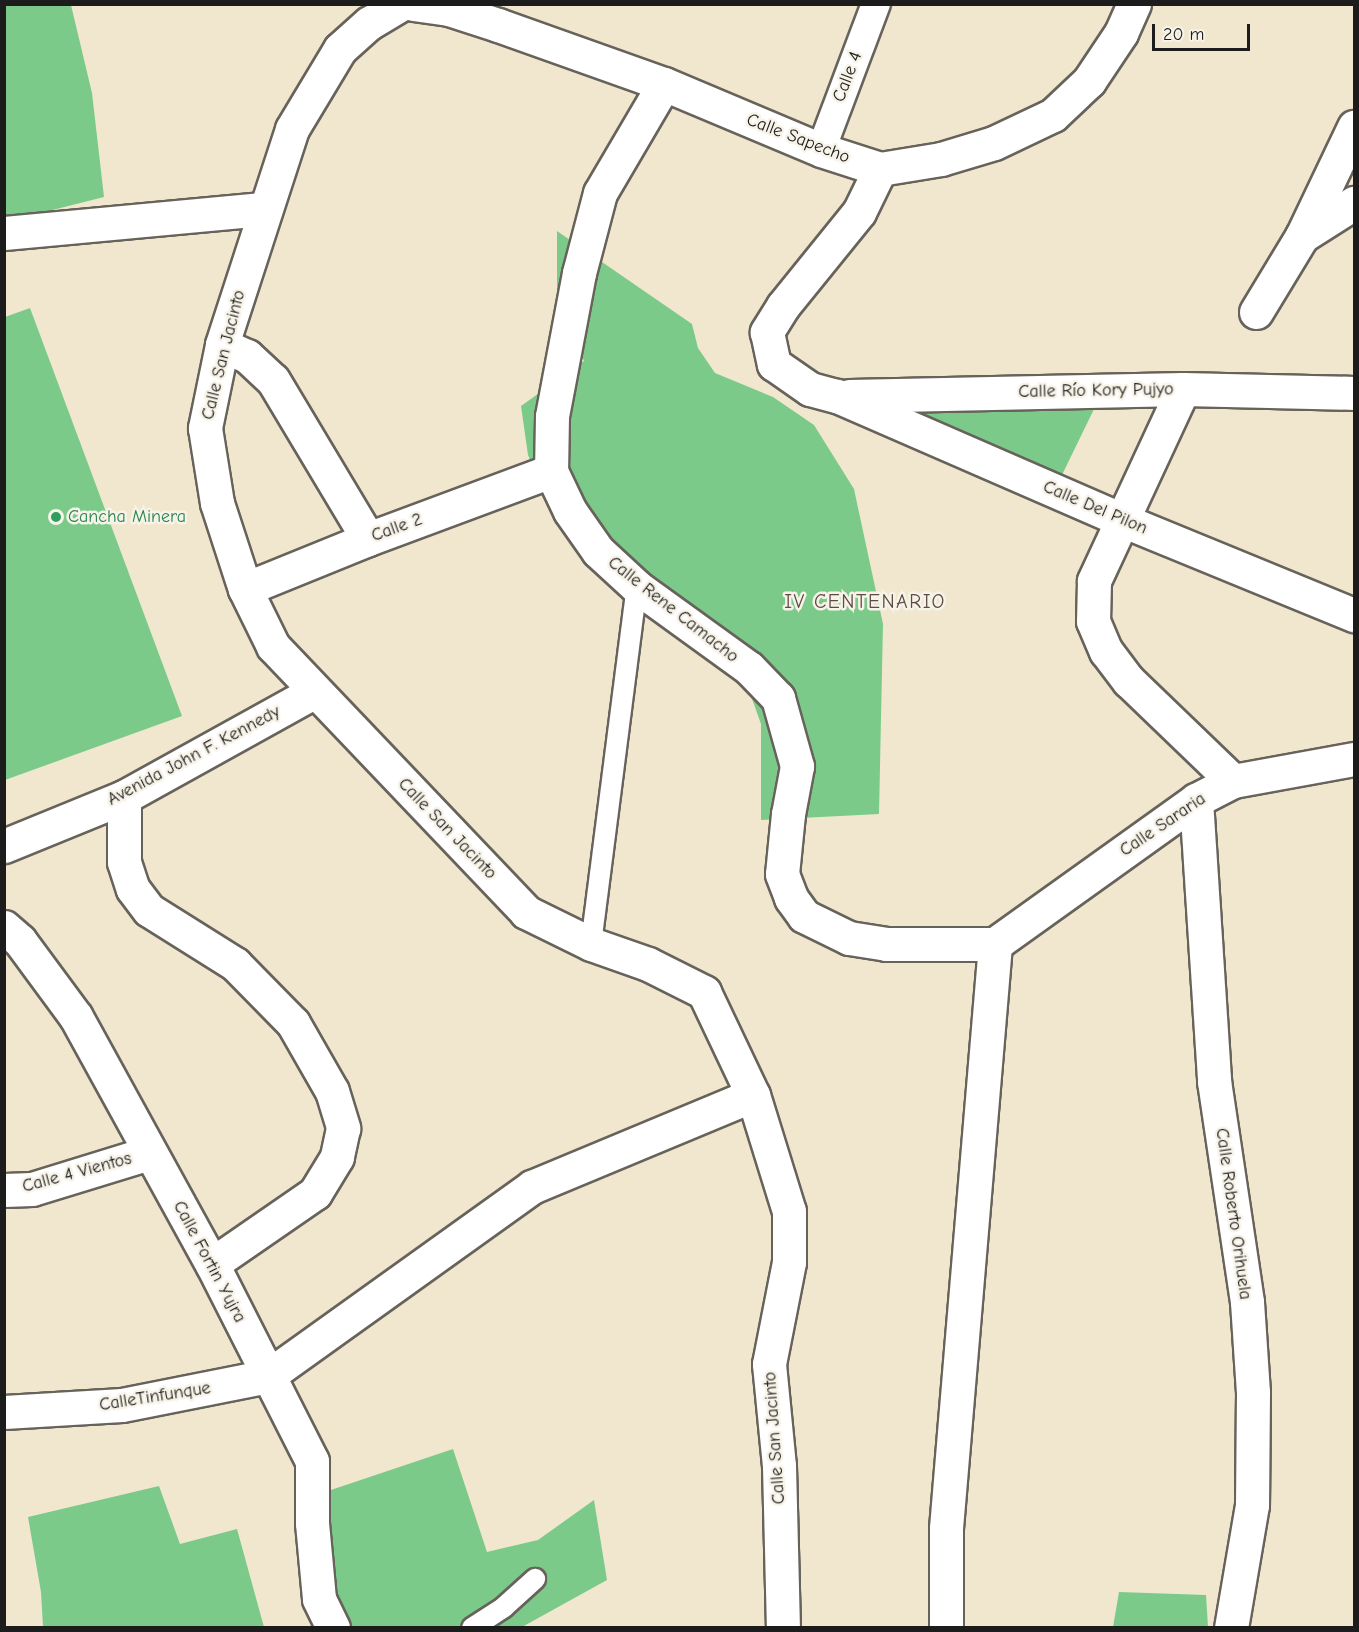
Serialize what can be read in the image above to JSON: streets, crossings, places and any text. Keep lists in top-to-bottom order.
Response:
{
  "streets": {
    "street": [
      "Calle 4",
      "Calle Sapecho",
      "Calle San Jacinto",
      "Calle Río Kory Pujyo",
      "Calle Del Pilon",
      "Calle 2",
      "Calle Rene Camacho",
      "Avenida John F. Kennedy",
      "Calle Sararia",
      "Calle 4 Vientos",
      "Calle Roberto Orihuela",
      "Calle Fortin Yujra",
      "CalleTinfunque"
    ]
  },
  "crossings": [
    ["Calle 4", "Calle Sapecho"],
    ["Calle Sapecho", "Calle Rene Camacho"],
    ["Calle San Jacinto", "Calle 2"],
    ["Calle San Jacinto", "Avenida John F. Kennedy"],
    ["Calle Río Kory Pujyo", "Calle Del Pilon"],
    ["Calle 2", "Calle Rene Camacho"],
    ["Calle Rene Camacho", "Calle Sararia"],
    ["Calle Sararia", "Calle Roberto Orihuela"],
    ["Calle 4 Vientos", "Calle Fortin Yujra"],
    ["Calle Fortin Yujra", "CalleTinfunque"]
  ],
  "districts": ["IV CENTENARIO"],
  "places": ["Cancha Minera"],
  "scale_bar": "20 m"
}
